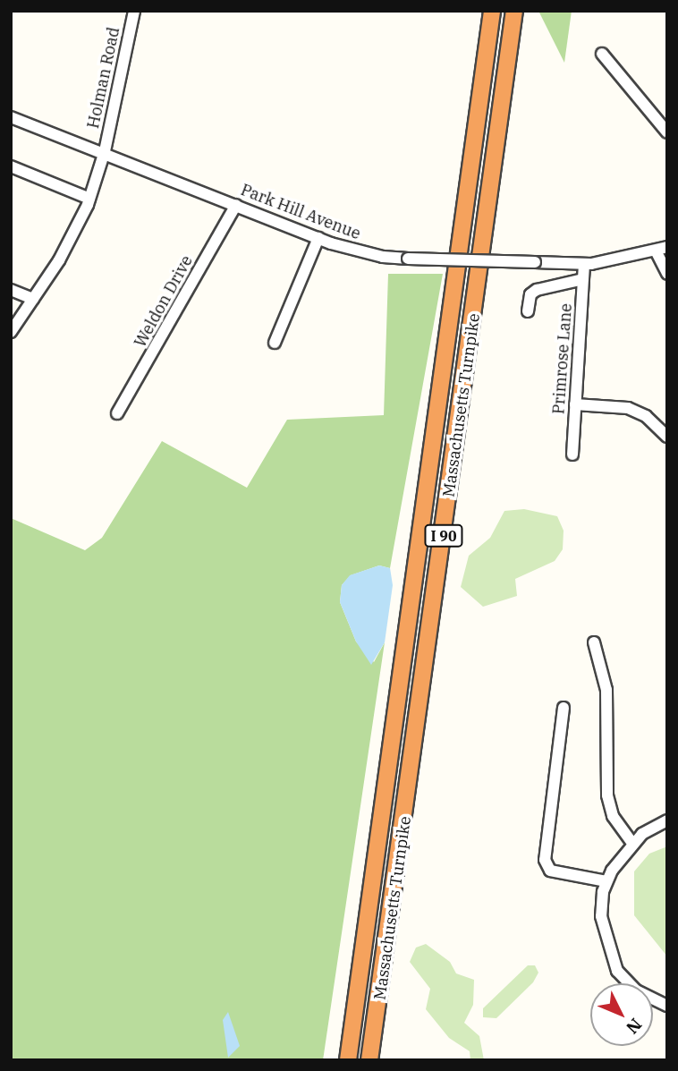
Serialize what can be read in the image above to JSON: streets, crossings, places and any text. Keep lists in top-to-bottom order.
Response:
{
  "streets": {
    "highway": ["Massachusetts Turnpike", "I 90"],
    "street": [
      "Holman Road",
      "Park Hill Avenue",
      "Weldon Drive",
      "Primrose Lane"
    ]
  },
  "crossings": [
    ["Holman Road", "Park Hill Avenue"],
    ["Park Hill Avenue", "Weldon Drive"],
    ["Park Hill Avenue", "Primrose Lane"]
  ],
  "north": "bottom right"
}
